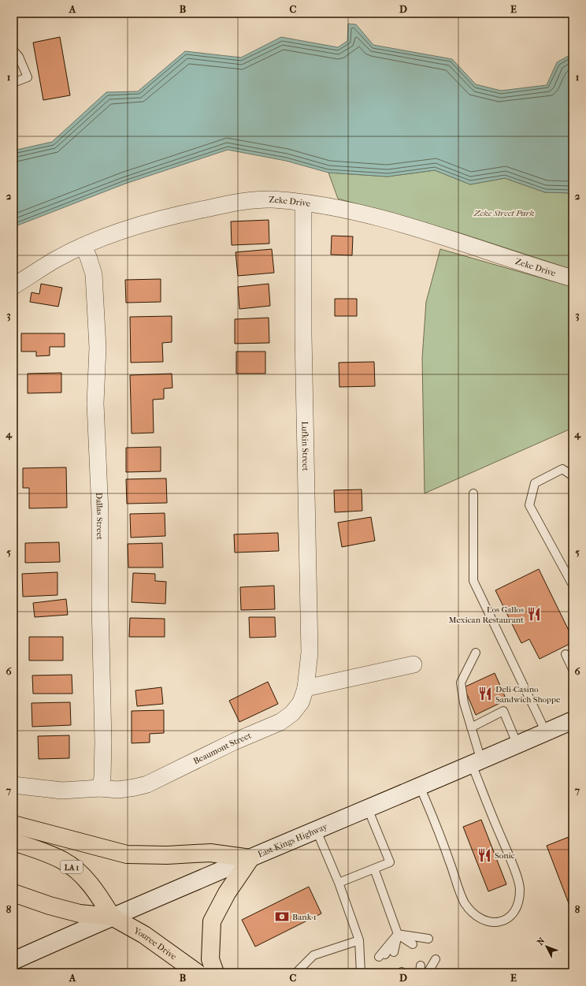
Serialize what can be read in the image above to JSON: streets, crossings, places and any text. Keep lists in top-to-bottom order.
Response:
{
  "streets": {
    "main road": ["East Kings Highway", "LA 1", "Youree Drive"],
    "street": [
      "Zeke Drive",
      "Lufkin Street",
      "Dallas Street",
      "Beaumont Street"
    ]
  },
  "crossings": [
    ["Zeke Drive", "Lufkin Street"],
    ["Zeke Drive", "Dallas Street"],
    ["Lufkin Street", "Beaumont Street"],
    ["Dallas Street", "Beaumont Street"],
    ["East Kings Highway", "Youree Drive"]
  ],
  "parks": ["Zeke Street Park"],
  "places": {
    "restaurant": ["Los Gallos Mexican Restaurant", "Deli-Casino Sandwich Shoppe", "Sonic"],
    "bank": ["Bank 1"]
  },
  "north": "top left",
  "grid": {
    "columns": [
      "A",
      "B",
      "C",
      "D",
      "E"
    ],
    "rows": [
      "1",
      "2",
      "3",
      "4",
      "5",
      "6",
      "7",
      "8"
    ]
  }
}
